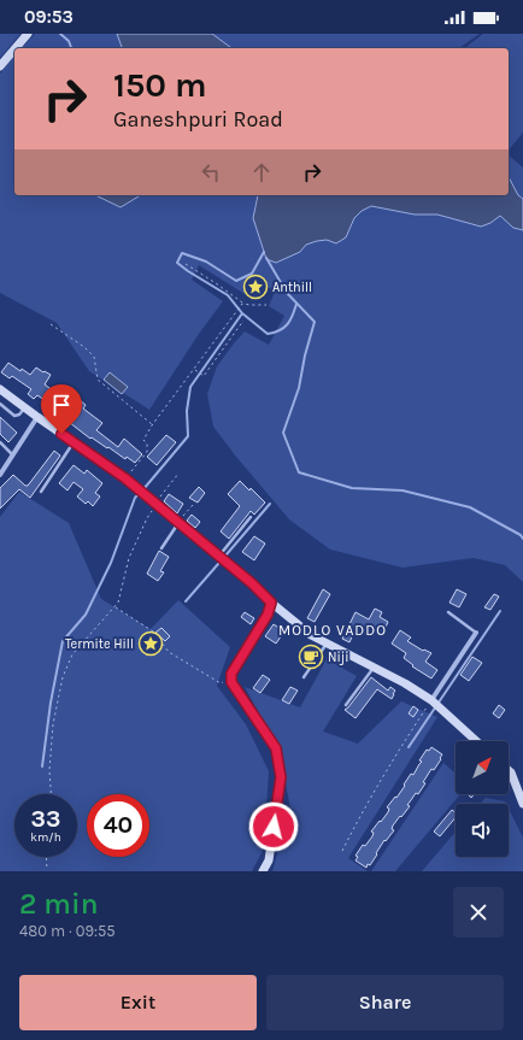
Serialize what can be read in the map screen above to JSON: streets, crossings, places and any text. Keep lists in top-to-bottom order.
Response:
{
  "districts": ["MODLO VADDO"],
  "places": {
    "place": ["Anthill", "Termite Hill"],
    "cafe": ["Niji"]
  },
  "north": "top right",
  "page": {
    "status": "09:53",
    "turn": ["150 m", "Ganeshpuri Road"],
    "speed": "33 km/h",
    "limit": "40",
    "heading": ["2 min", "480 m · 09:55"],
    "buttons": ["Exit", "Share"]
  }
}
